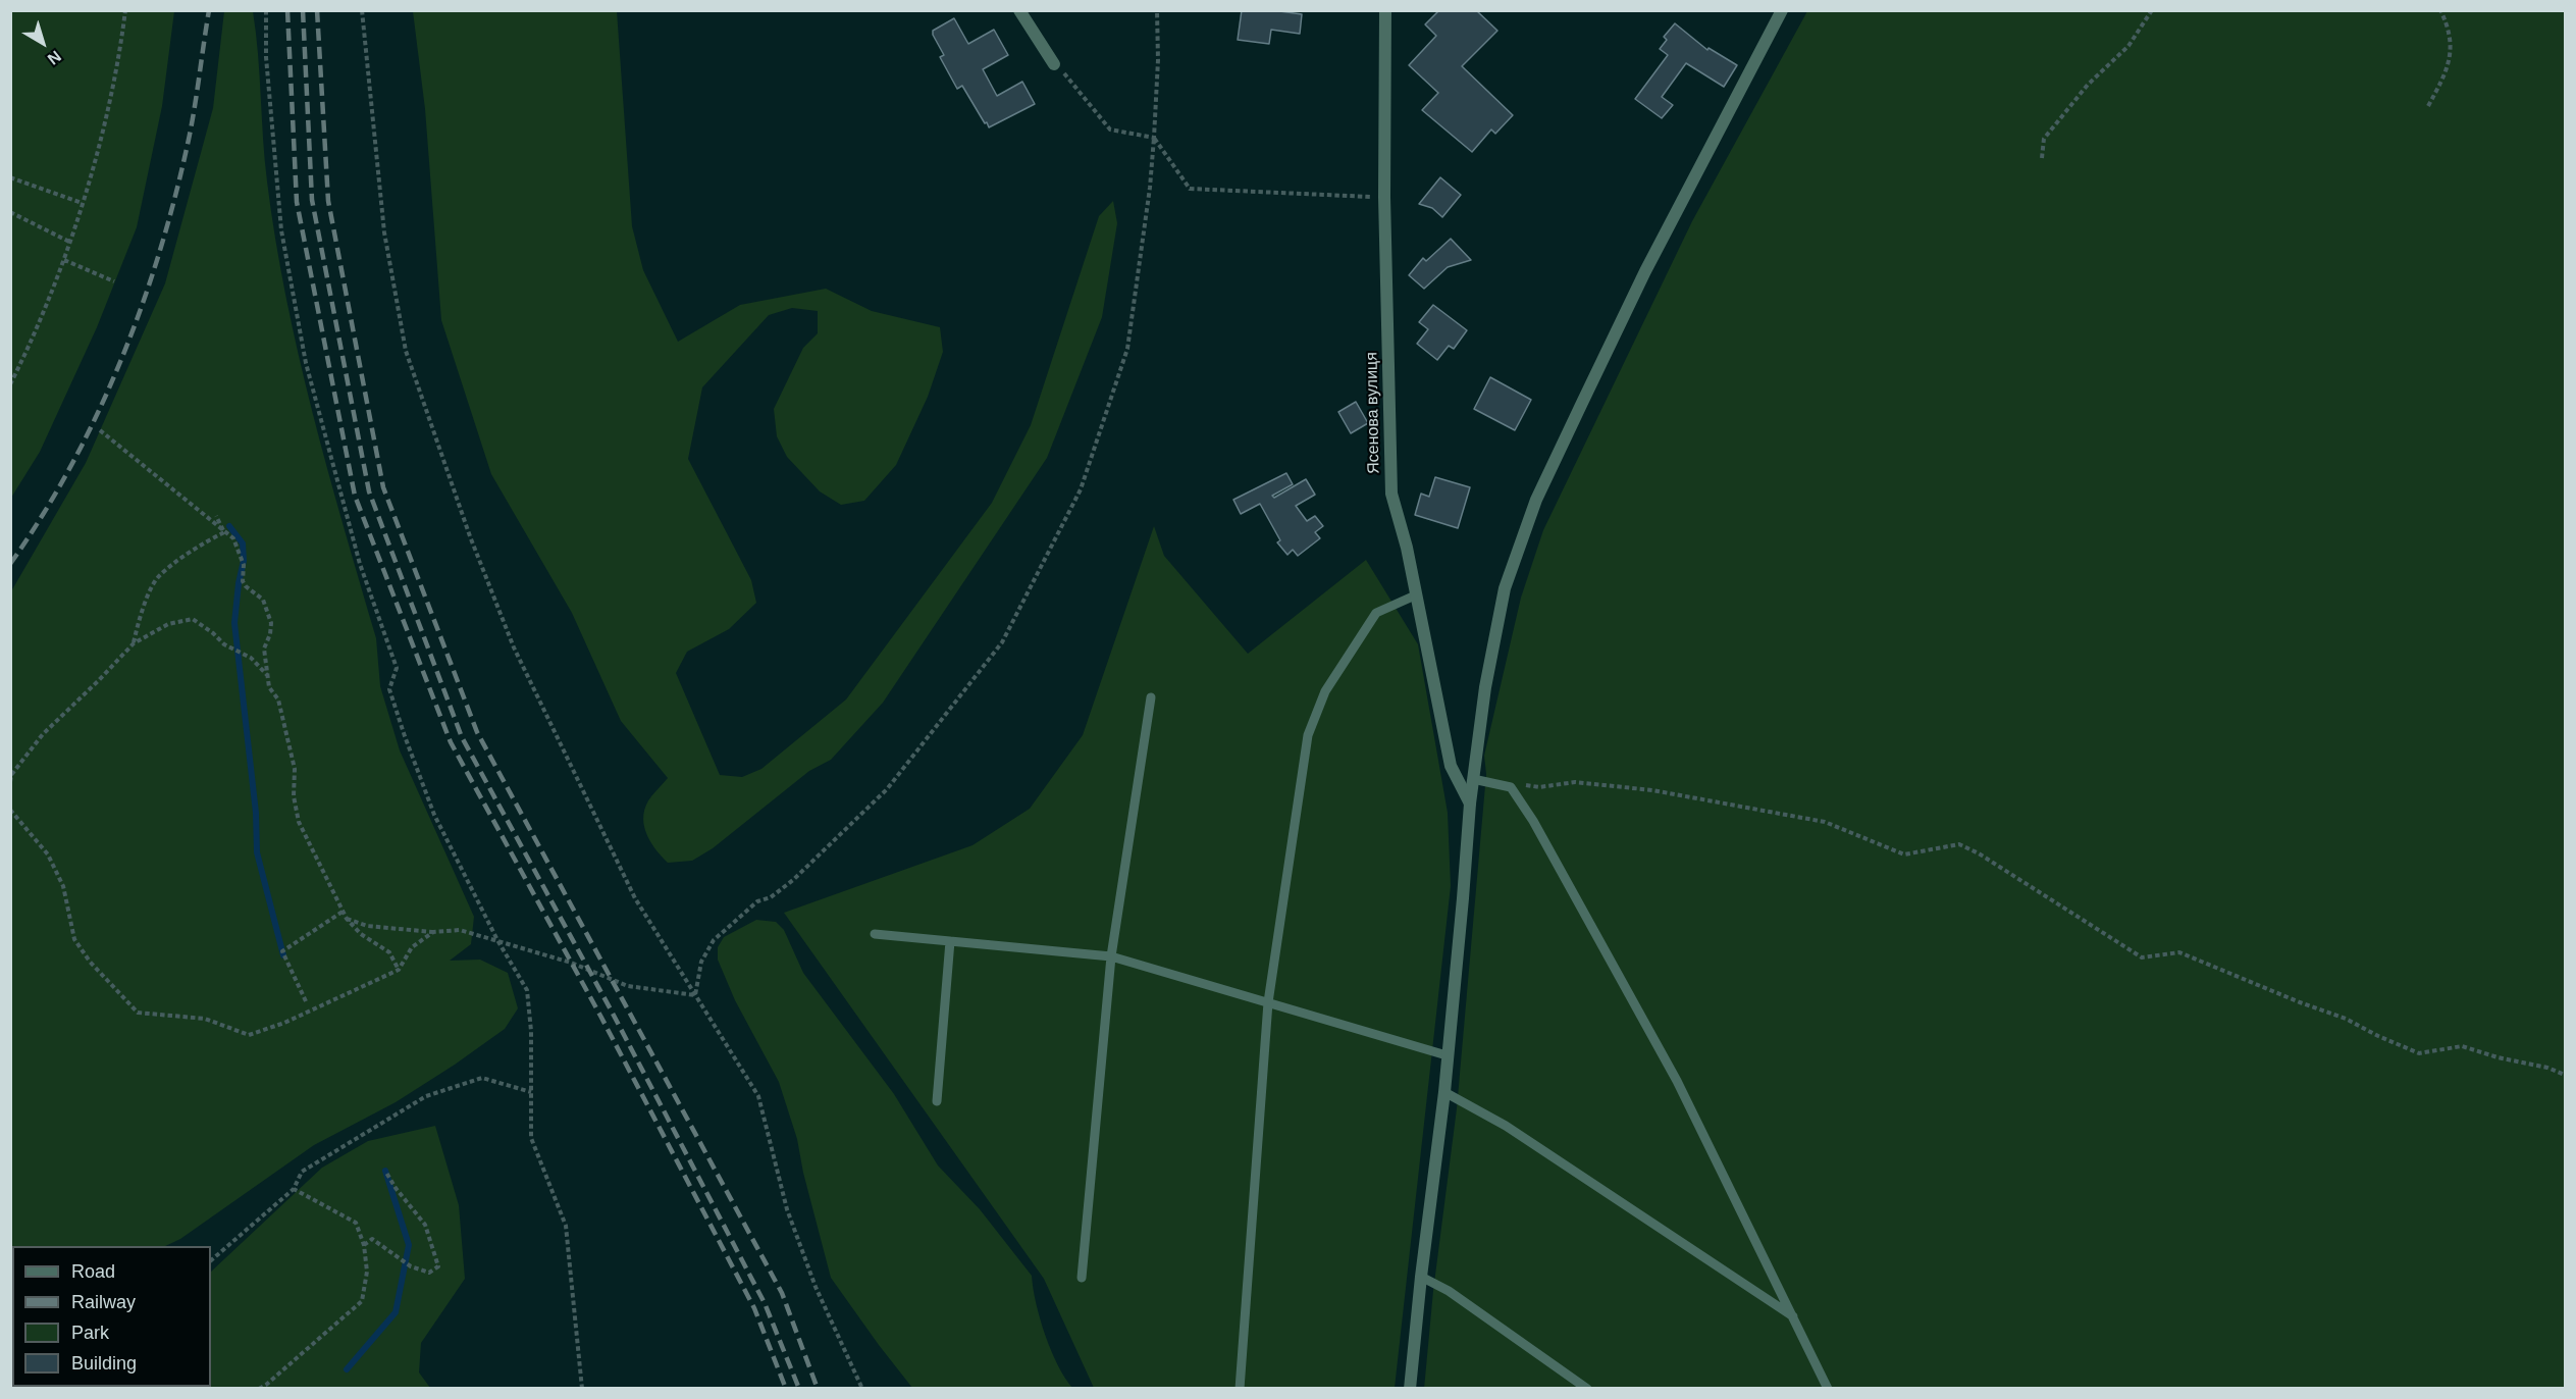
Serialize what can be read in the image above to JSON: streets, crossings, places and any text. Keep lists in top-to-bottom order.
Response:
{
  "streets": {
    "street": ["Ясенова вулиця"]
  },
  "legend": [
    "Road",
    "Railway",
    "Park",
    "Building"
  ],
  "north": "bottom right"
}
